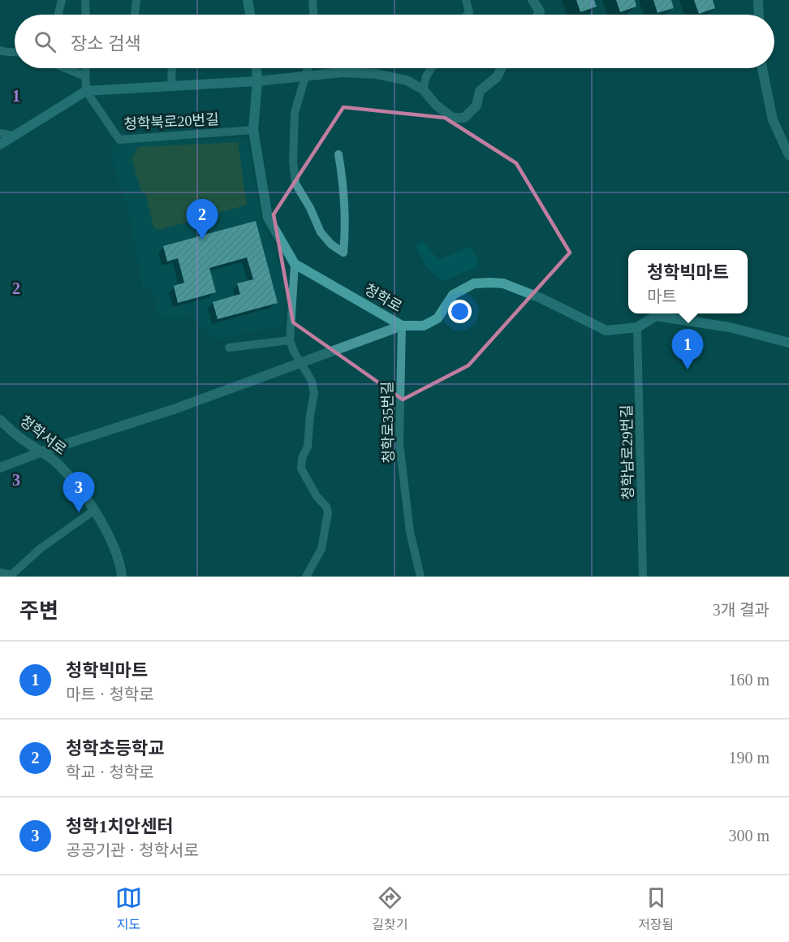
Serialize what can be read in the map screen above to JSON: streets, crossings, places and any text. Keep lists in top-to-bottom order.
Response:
{
  "streets": {
    "main road": ["청학로"],
    "street": [
      "청학북로20번길",
      "청학로35번길",
      "청학서로",
      "청학남로29번길"
    ]
  },
  "crossings": [
    ["청학북로20번길", "청학로"],
    ["청학로", "청학로35번길"],
    ["청학로", "청학남로29번길"]
  ],
  "page": {
    "search": "장소 검색",
    "pins": ["2", "1", "3"],
    "popup": ["청학빅마트", "마트"],
    "heading": ["주변", "3개 결과"],
    "list": [
      {
        "mark": "1",
        "name": "청학빅마트",
        "note": "마트 · 청학로",
        "value": "160 m"
      },
      {
        "mark": "2",
        "name": "청학초등학교",
        "note": "학교 · 청학로",
        "value": "190 m"
      },
      {
        "mark": "3",
        "name": "청학1치안센터",
        "note": "공공기관 · 청학서로",
        "value": "300 m"
      }
    ],
    "nav": ["지도", "길찾기", "저장됨"]
  },
  "grid": {
    "rows": ["1", "2", "3"]
  }
}
